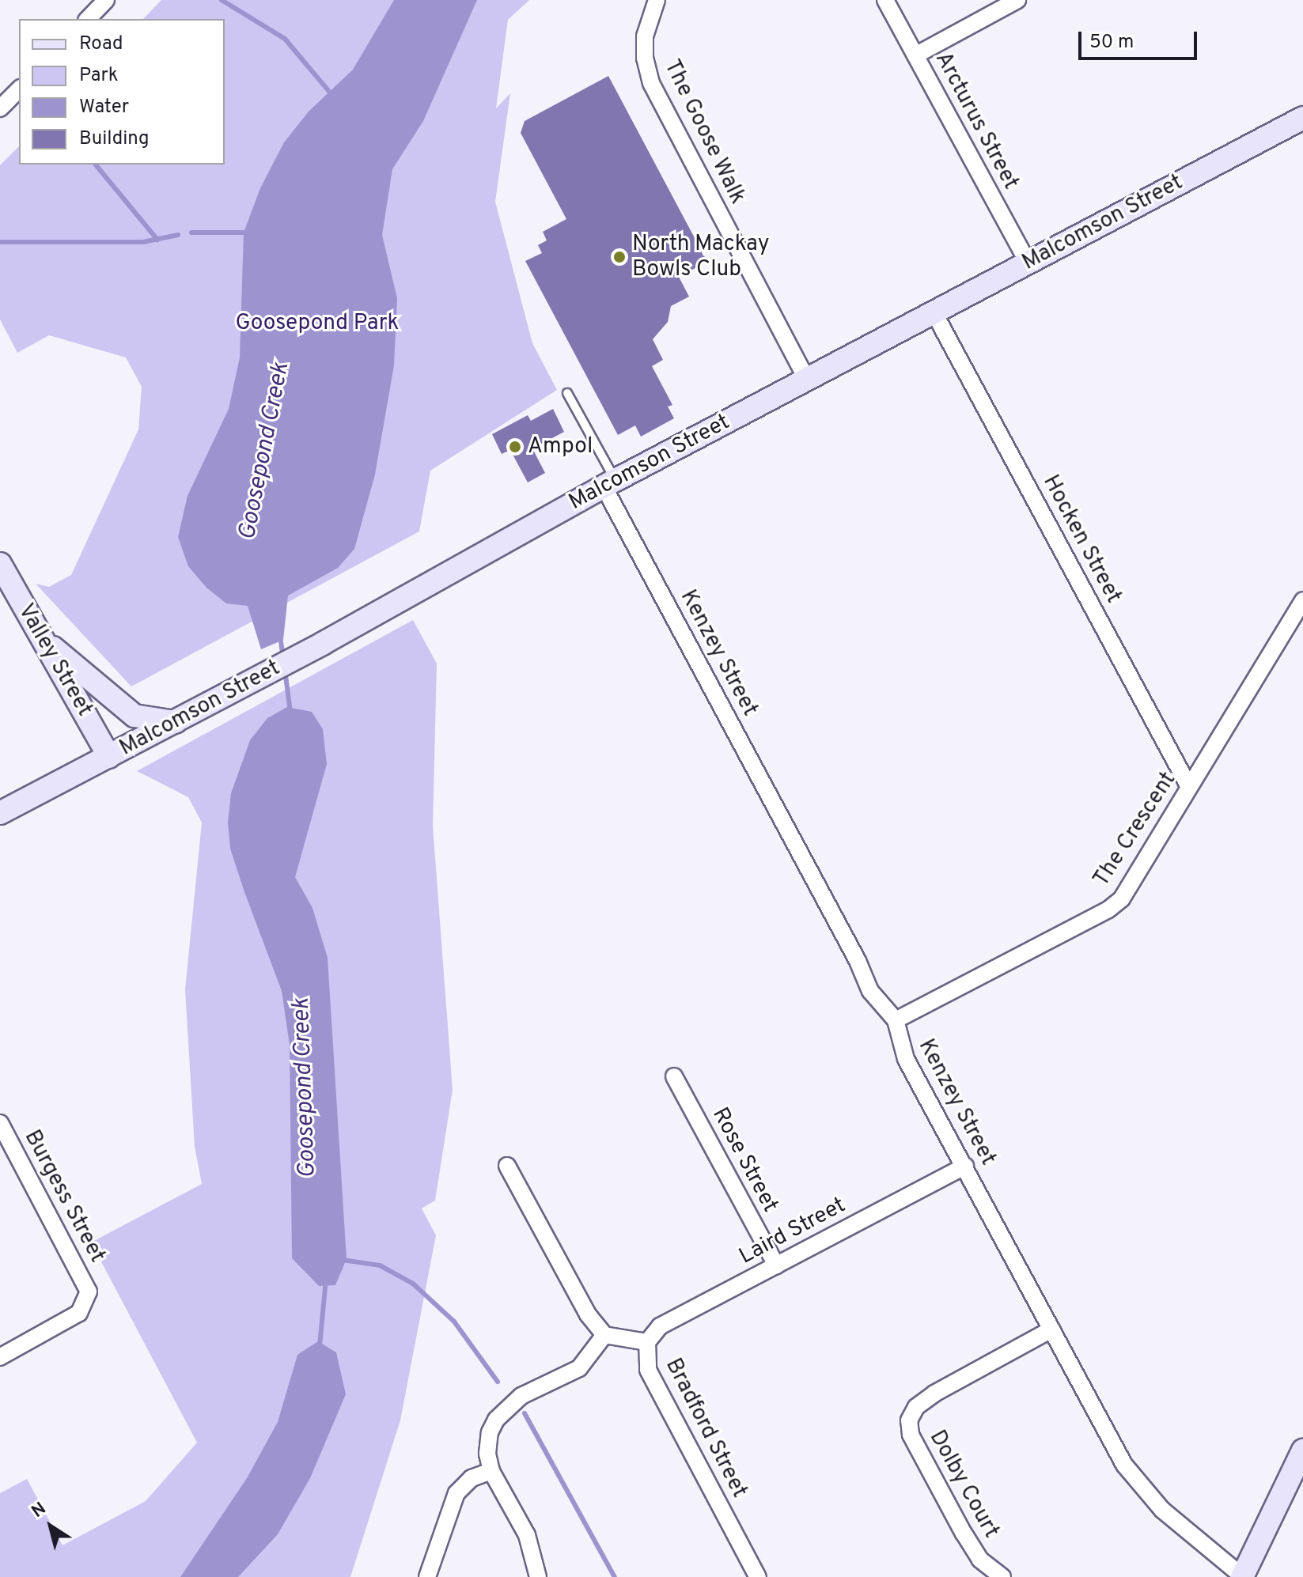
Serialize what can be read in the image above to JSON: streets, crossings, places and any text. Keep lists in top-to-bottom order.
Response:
{
  "streets": {
    "main road": ["Malcomson Street", "Valley Street"],
    "street": [
      "Arcturus Street",
      "The Goose Walk",
      "Hocken Street",
      "Kenzey Street",
      "The Crescent",
      "Rose Street",
      "Burgess Street",
      "Laird Street",
      "Bradford Street",
      "Dolby Court"
    ]
  },
  "crossings": [
    ["Arcturus Street", "Malcomson Street"],
    ["The Goose Walk", "Malcomson Street"],
    ["Malcomson Street", "Hocken Street"],
    ["Malcomson Street", "Kenzey Street"],
    ["Malcomson Street", "Valley Street"],
    ["Hocken Street", "The Crescent"],
    ["Kenzey Street", "The Crescent"],
    ["Kenzey Street", "Laird Street"],
    ["Kenzey Street", "Dolby Court"],
    ["Rose Street", "Laird Street"],
    ["Laird Street", "Bradford Street"]
  ],
  "water": ["Goosepond Creek"],
  "parks": ["Goosepond Park"],
  "places": ["North Mackay Bowls Club", "Ampol"],
  "legend": [
    "Road",
    "Park",
    "Water",
    "Building"
  ],
  "scale_bar": "50 m",
  "north": "top left"
}
